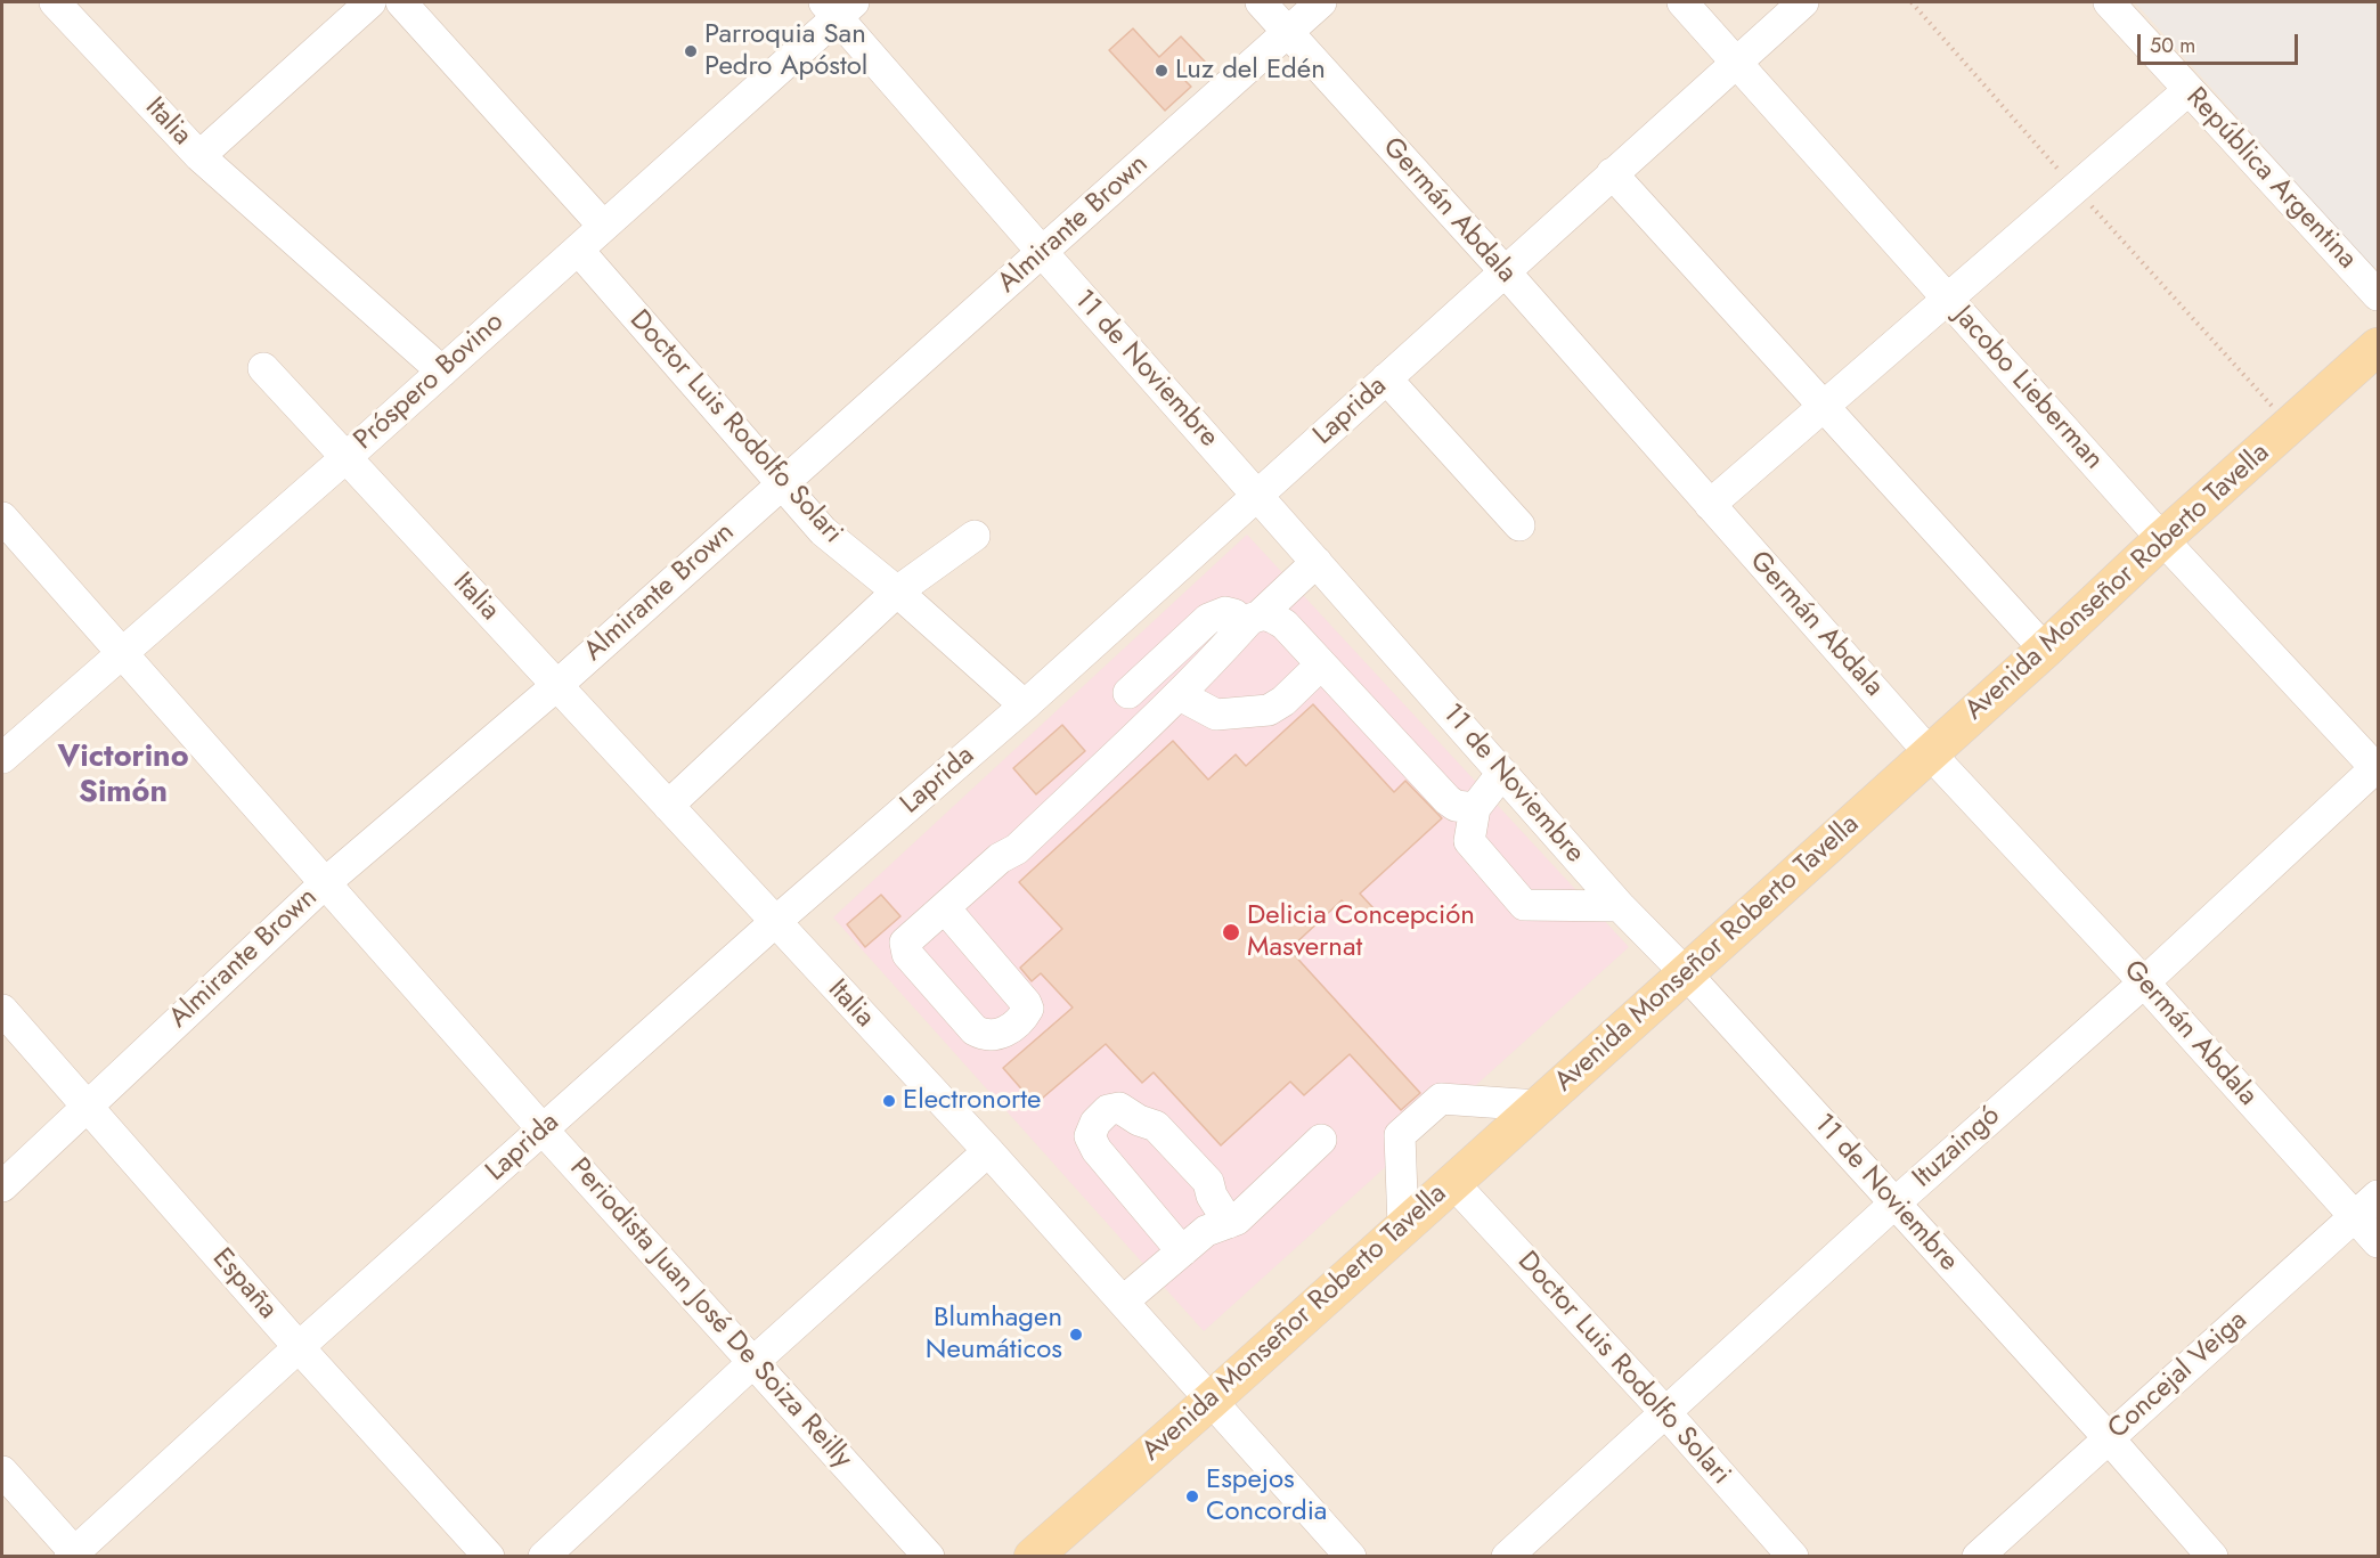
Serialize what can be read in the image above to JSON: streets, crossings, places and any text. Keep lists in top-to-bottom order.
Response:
{
  "streets": {
    "main road": ["Avenida Monseñor Roberto Tavella"],
    "street": [
      "Italia",
      "República Argentina",
      "Germán Abdala",
      "Almirante Brown",
      "11 de Noviembre",
      "Próspero Bovino",
      "Jacobo Lieberman",
      "Laprida",
      "Doctor Luis Rodolfo Solari",
      "Ituzaingó",
      "España",
      "Periodista Juan José De Soiza Reilly",
      "Concejal Veiga"
    ]
  },
  "crossings": [
    ["Italia", "Almirante Brown"],
    ["Italia", "Próspero Bovino"],
    ["Italia", "Laprida"],
    ["Italia", "Avenida Monseñor Roberto Tavella"],
    ["Germán Abdala", "Almirante Brown"],
    ["Germán Abdala", "Laprida"],
    ["Germán Abdala", "Avenida Monseñor Roberto Tavella"],
    ["Germán Abdala", "Ituzaingó"],
    ["Germán Abdala", "Concejal Veiga"],
    ["Almirante Brown", "11 de Noviembre"],
    ["Almirante Brown", "Doctor Luis Rodolfo Solari"],
    ["Almirante Brown", "España"],
    ["Almirante Brown", "Periodista Juan José De Soiza Reilly"],
    ["11 de Noviembre", "Próspero Bovino"],
    ["11 de Noviembre", "Laprida"],
    ["11 de Noviembre", "Avenida Monseñor Roberto Tavella"],
    ["11 de Noviembre", "Ituzaingó"],
    ["11 de Noviembre", "Concejal Veiga"],
    ["Próspero Bovino", "Doctor Luis Rodolfo Solari"],
    ["Próspero Bovino", "Periodista Juan José De Soiza Reilly"],
    ["Jacobo Lieberman", "Laprida"],
    ["Jacobo Lieberman", "Avenida Monseñor Roberto Tavella"],
    ["Jacobo Lieberman", "Ituzaingó"],
    ["Laprida", "Doctor Luis Rodolfo Solari"],
    ["Laprida", "España"],
    ["Laprida", "Periodista Juan José De Soiza Reilly"],
    ["Doctor Luis Rodolfo Solari", "Avenida Monseñor Roberto Tavella"],
    ["Doctor Luis Rodolfo Solari", "Ituzaingó"]
  ],
  "districts": ["Victorino Simón"],
  "places": [
    "Parroquia San Pedro Apóstol",
    "Luz del Edén",
    "Delicia Concepción Masvernat",
    "Electronorte",
    "Blumhagen Neumáticos",
    "Espejos Concordia"
  ],
  "scale_bar": "50 m"
}
